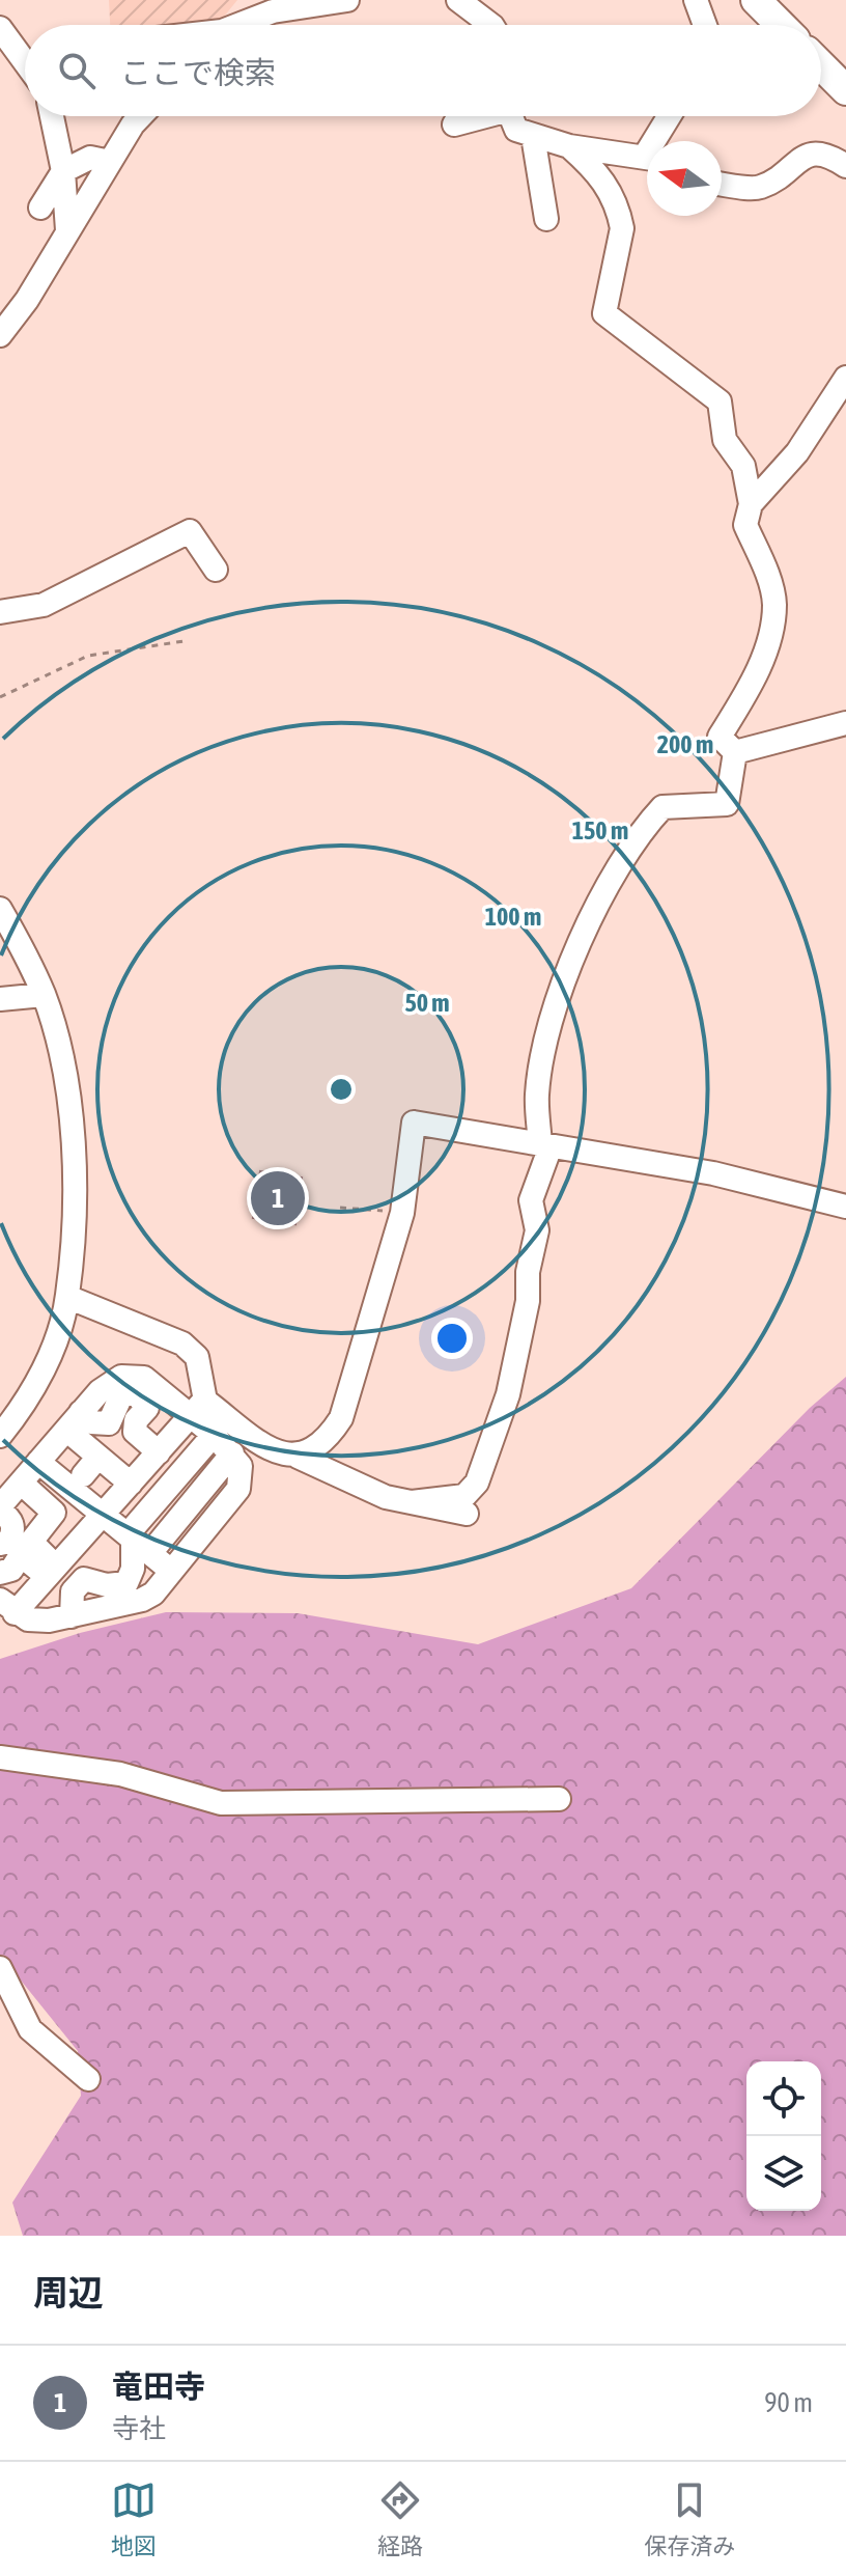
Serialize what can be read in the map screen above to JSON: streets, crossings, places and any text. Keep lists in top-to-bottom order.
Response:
{
  "north": "left",
  "page": {
    "search": "ここで検索",
    "pins": "1",
    "heading": "周辺",
    "list": [
      {
        "mark": "1",
        "name": "竜田寺",
        "note": "寺社",
        "value": "90 m"
      }
    ],
    "nav": ["地図", "経路", "保存済み"]
  },
  "rings": [
    "200 m",
    "150 m",
    "100 m",
    "50 m"
  ]
}
